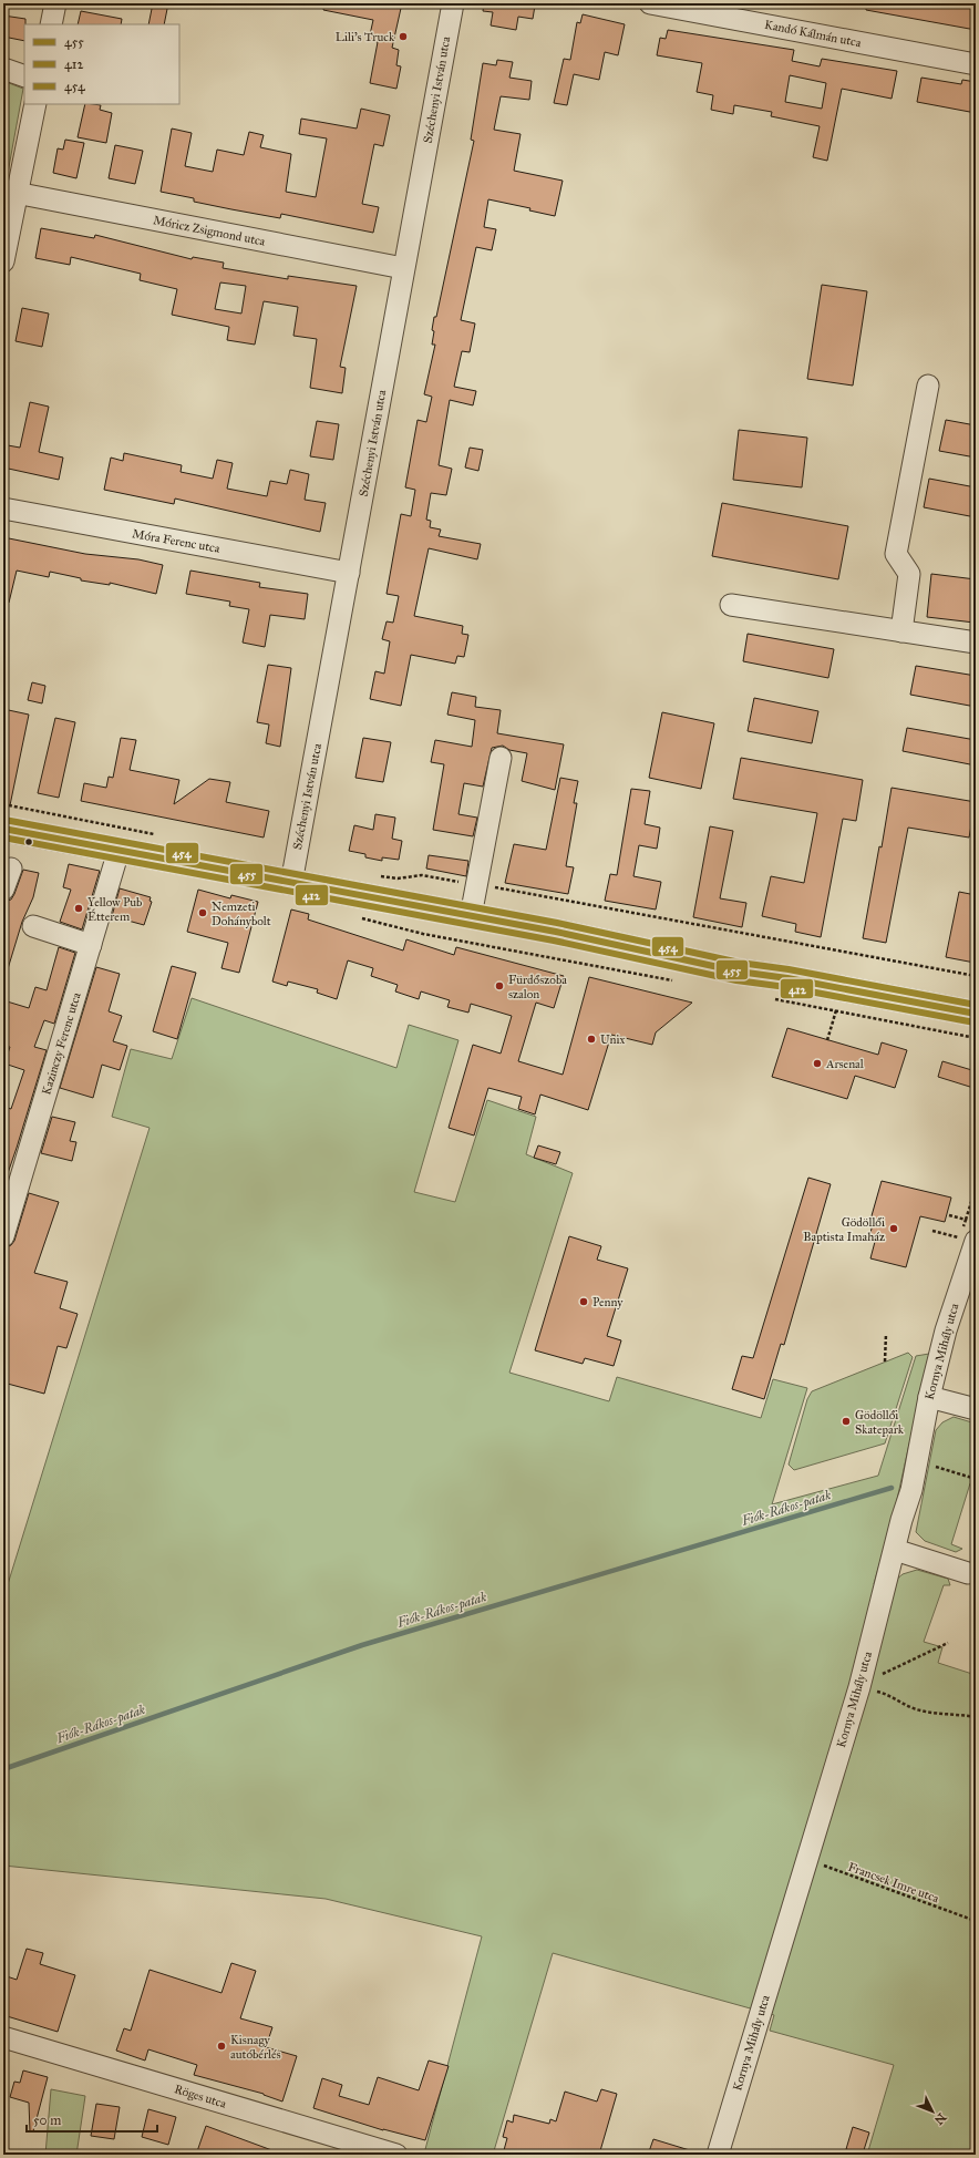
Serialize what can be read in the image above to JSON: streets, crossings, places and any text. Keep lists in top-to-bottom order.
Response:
{
  "streets": {
    "street": [
      "Kandó Kálmán utca",
      "Széchenyi István utca",
      "Móricz Zsigmond utca",
      "Móra Ferenc utca",
      "Kazinczy Ferenc utca",
      "Kornya Mihály utca",
      "Röges utca"
    ],
    "path": ["Francsek Imre utca"]
  },
  "crossings": [
    ["Széchenyi István utca", "Móricz Zsigmond utca"],
    ["Széchenyi István utca", "Móra Ferenc utca"],
    ["Kornya Mihály utca", "Francsek Imre utca"]
  ],
  "water": ["Fiók-Rákos-patak"],
  "places": [
    "Lili's Truck",
    "Yellow Pub Étterem",
    "Nemzeti Dohánybolt",
    "Fürdőszoba szalon",
    "Unix",
    "Arsenal",
    "Gödöllői Baptista Imaház",
    "Penny",
    "Gödöllői Skatepark",
    "Kisnagy autóbérlés"
  ],
  "lines": ["transit line 454", "transit line 455", "transit line 412"],
  "legend": ["455", "412", "454"],
  "scale_bar": "50 m",
  "north": "bottom right"
}
